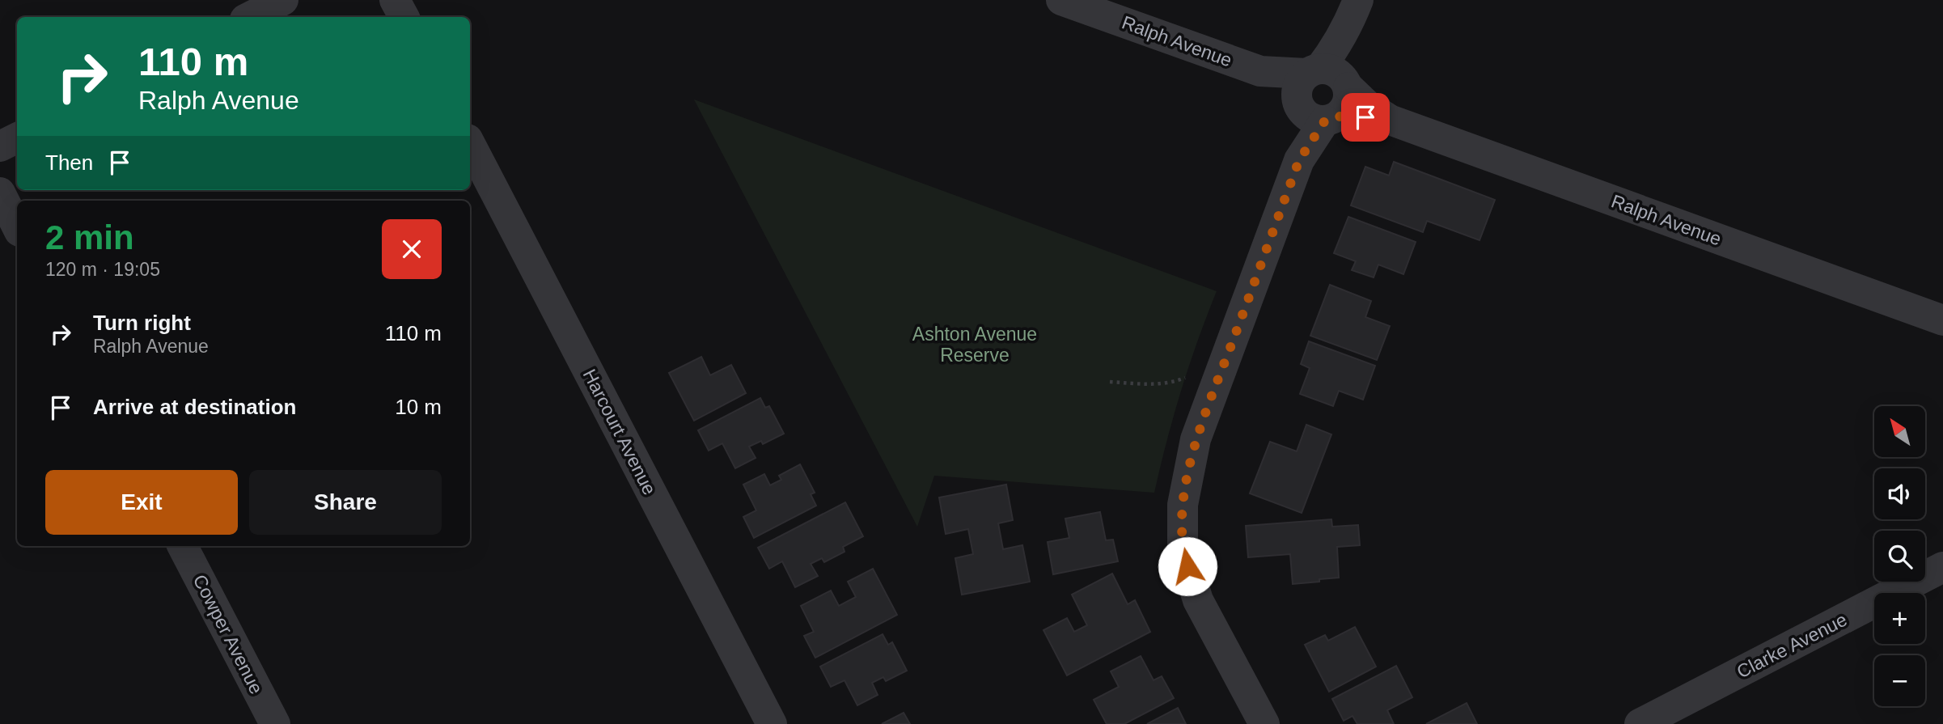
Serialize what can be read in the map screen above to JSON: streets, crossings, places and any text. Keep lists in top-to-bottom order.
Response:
{
  "streets": {
    "street": [
      "Ralph Avenue",
      "Harcourt Avenue",
      "Cowper Avenue",
      "Clarke Avenue"
    ]
  },
  "parks": ["Ashton Avenue Reserve"],
  "north": "top left",
  "page": {
    "turn": ["110 m", "Ralph Avenue"],
    "then": "Then",
    "heading": ["2 min", "120 m · 19:05"],
    "list": [
      {
        "name": "Turn right",
        "note": "Ralph Avenue",
        "value": "110 m"
      },
      {
        "name": "Arrive at destination",
        "value": "10 m"
      }
    ],
    "map_buttons": ["+", "−"],
    "buttons": ["Exit", "Share"]
  }
}
